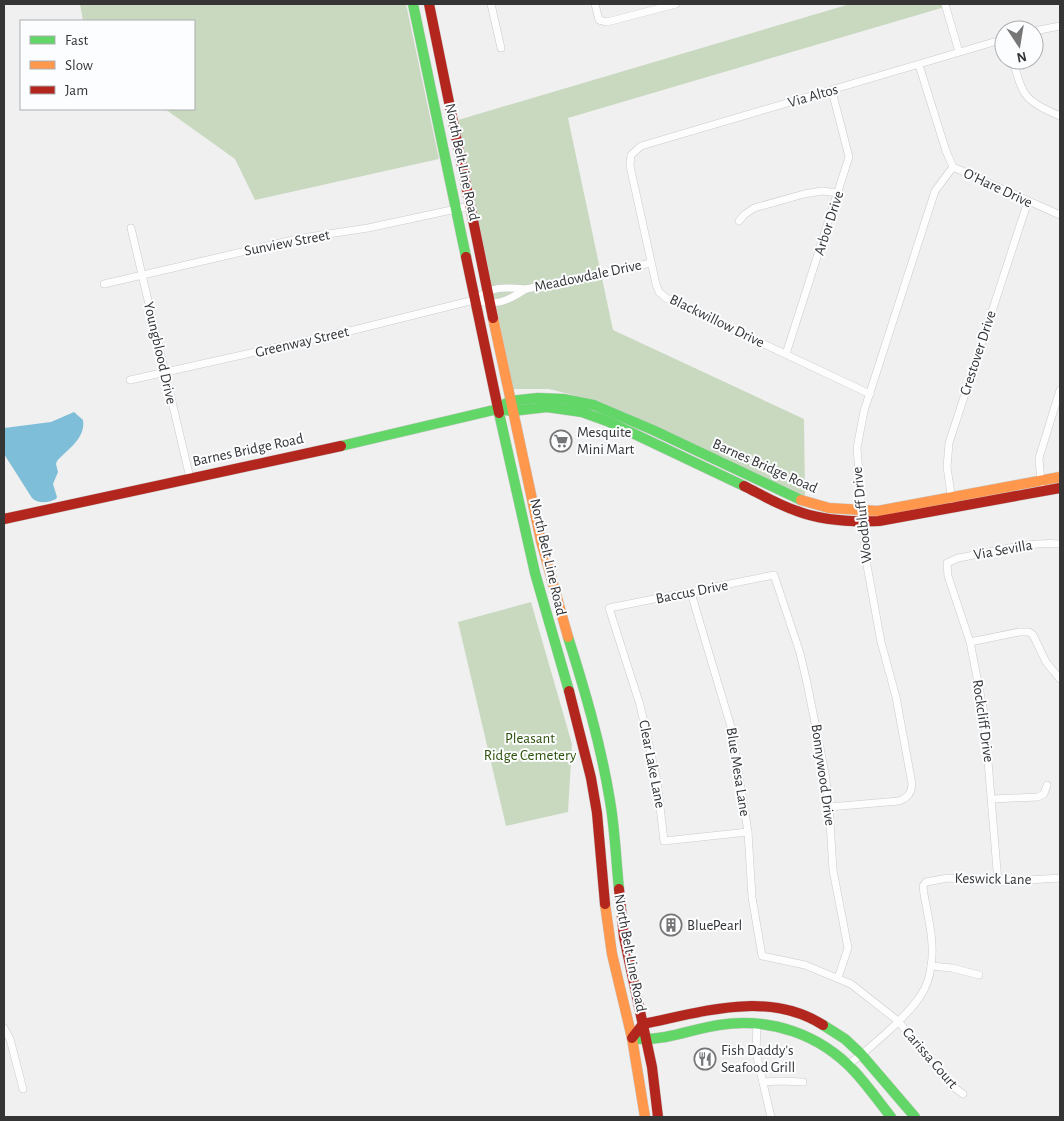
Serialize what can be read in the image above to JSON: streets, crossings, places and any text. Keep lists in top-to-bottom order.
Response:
{
  "streets": {
    "main road": ["North Belt Line Road", "Barnes Bridge Road"],
    "street": [
      "Via Altos",
      "O'Hare Drive",
      "Arbor Drive",
      "Sunview Street",
      "Meadowdale Drive",
      "Blackwillow Drive",
      "Greenway Street",
      "Youngblood Drive",
      "Crestover Drive",
      "Woodbluff Drive",
      "Via Sevilla",
      "Baccus Drive",
      "Rockcliff Drive",
      "Clear Lake Lane",
      "Blue Mesa Lane",
      "Bonnywood Drive",
      "Keswick Lane",
      "Carissa Court"
    ]
  },
  "crossings": [
    ["Via Altos", "O'Hare Drive"],
    ["Via Altos", "Arbor Drive"],
    ["Via Altos", "Blackwillow Drive"],
    ["North Belt Line Road", "Sunview Street"],
    ["North Belt Line Road", "Meadowdale Drive"],
    ["North Belt Line Road", "Greenway Street"],
    ["North Belt Line Road", "Barnes Bridge Road"],
    ["O'Hare Drive", "Crestover Drive"],
    ["O'Hare Drive", "Woodbluff Drive"],
    ["Arbor Drive", "Blackwillow Drive"],
    ["Sunview Street", "Youngblood Drive"],
    ["Meadowdale Drive", "Blackwillow Drive"],
    ["Meadowdale Drive", "Greenway Street"],
    ["Blackwillow Drive", "Woodbluff Drive"],
    ["Greenway Street", "Youngblood Drive"],
    ["Youngblood Drive", "Barnes Bridge Road"],
    ["Crestover Drive", "Barnes Bridge Road"],
    ["Barnes Bridge Road", "Woodbluff Drive"],
    ["Woodbluff Drive", "Bonnywood Drive"],
    ["Via Sevilla", "Rockcliff Drive"],
    ["Baccus Drive", "Clear Lake Lane"],
    ["Baccus Drive", "Blue Mesa Lane"],
    ["Baccus Drive", "Bonnywood Drive"],
    ["Rockcliff Drive", "Keswick Lane"],
    ["Clear Lake Lane", "Blue Mesa Lane"],
    ["Blue Mesa Lane", "Carissa Court"],
    ["Bonnywood Drive", "Carissa Court"]
  ],
  "parks": ["Pleasant Ridge Cemetery"],
  "places": {
    "supermarket": ["Mesquite Mini Mart"],
    "building": ["BluePearl"],
    "restaurant": ["Fish Daddy's Seafood Grill"]
  },
  "legend": ["Fast", "Slow", "Jam"],
  "north": "bottom"
}
